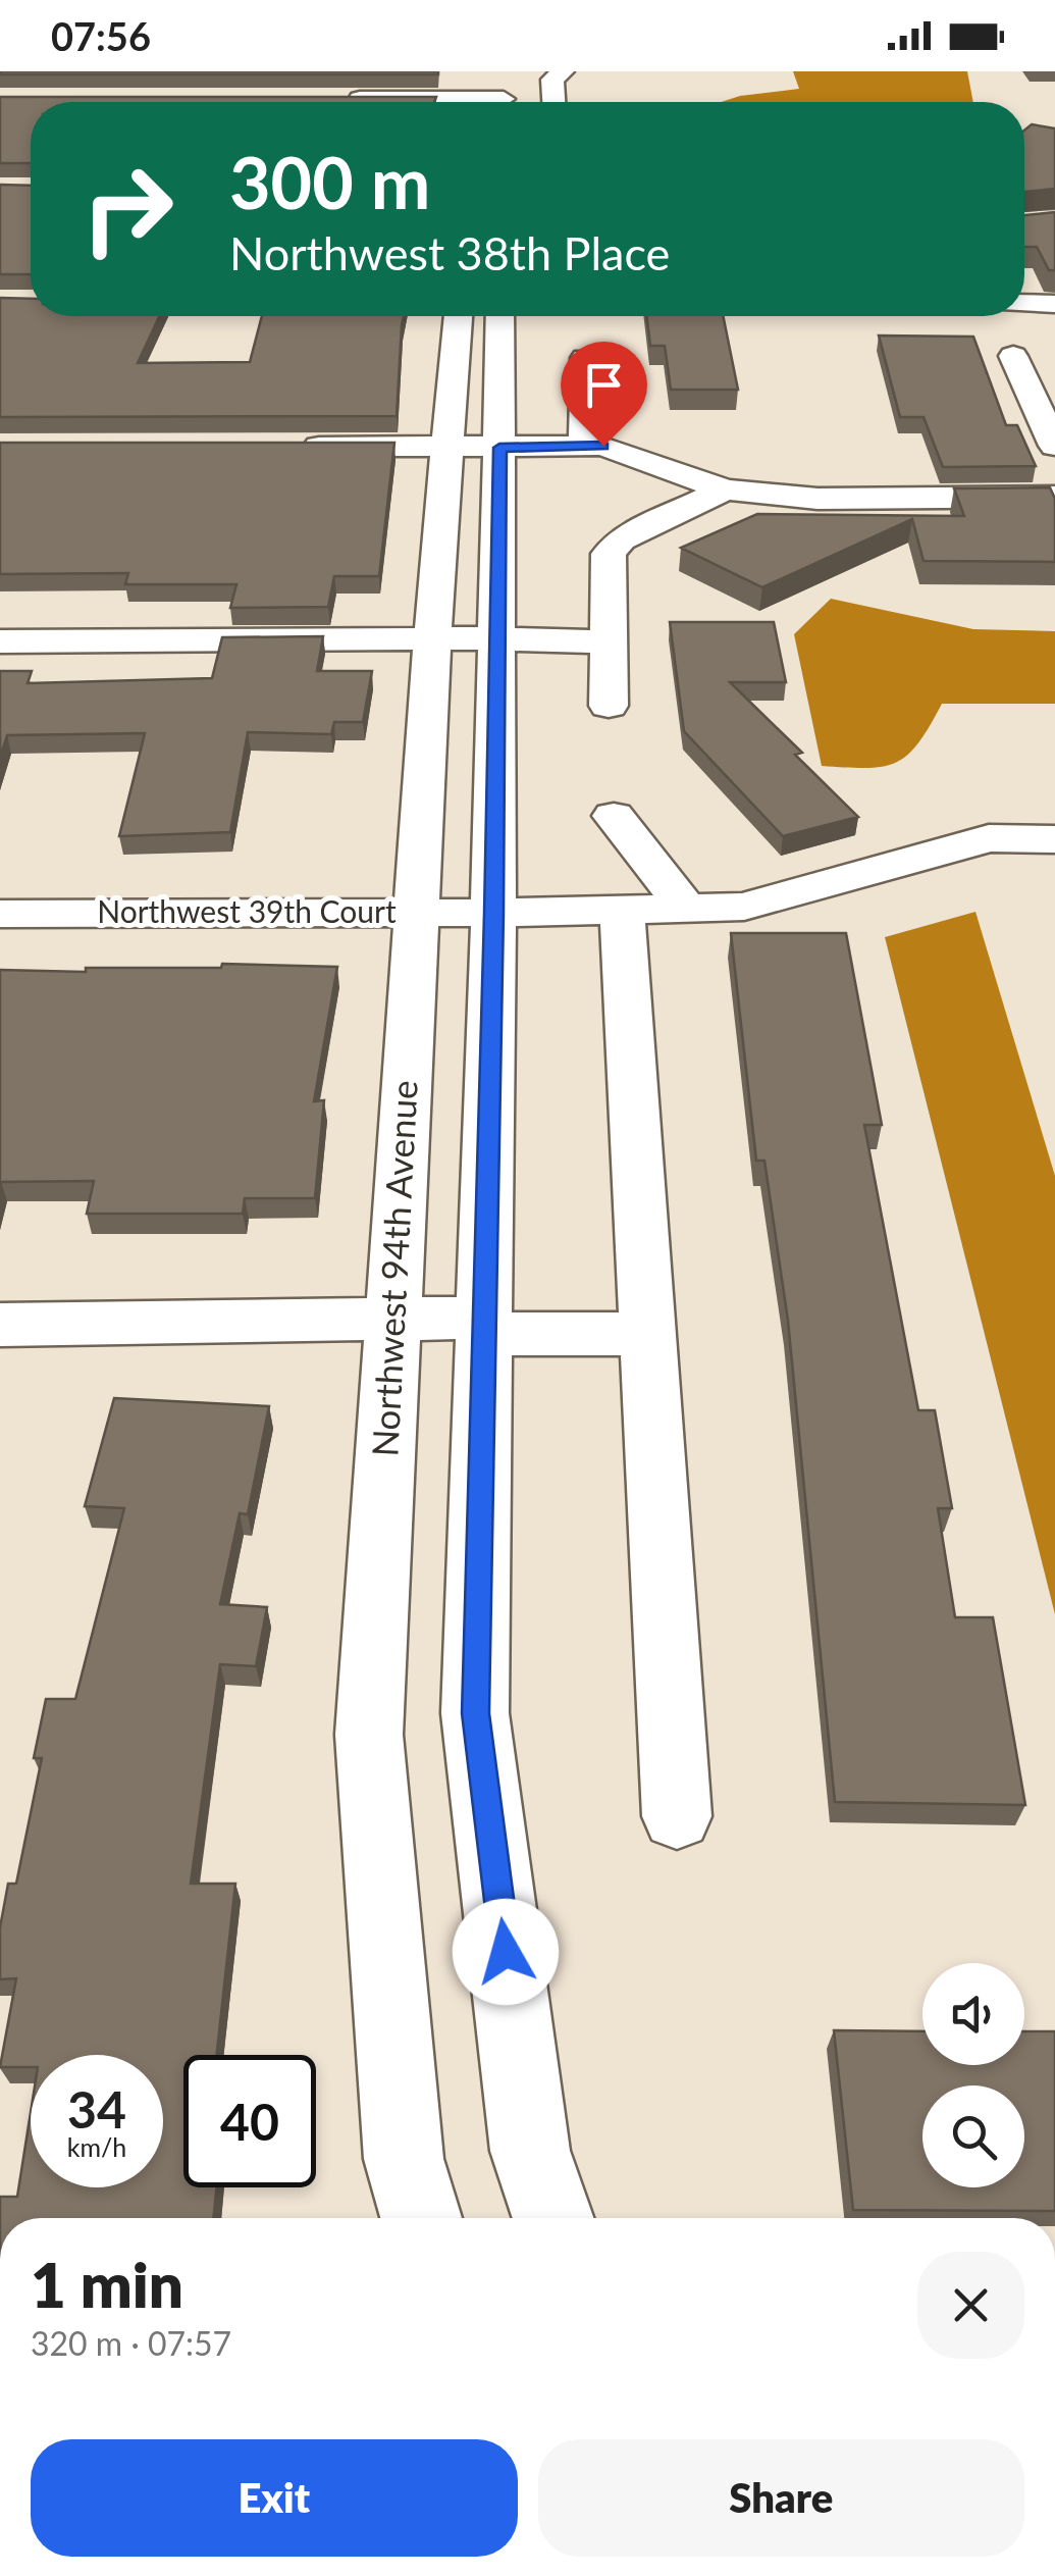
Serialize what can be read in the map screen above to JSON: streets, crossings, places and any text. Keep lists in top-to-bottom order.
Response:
{
  "streets": {
    "street": ["Northwest 39th Court", "Northwest 94th Avenue"]
  },
  "crossings": [
    ["Northwest 39th Court", "Northwest 94th Avenue"]
  ],
  "page": {
    "status": "07:56",
    "turn": ["300 m", "Northwest 38th Place"],
    "speed": "34 km/h",
    "limit": "40",
    "heading": ["1 min", "320 m · 07:57"],
    "buttons": ["Exit", "Share"]
  }
}
